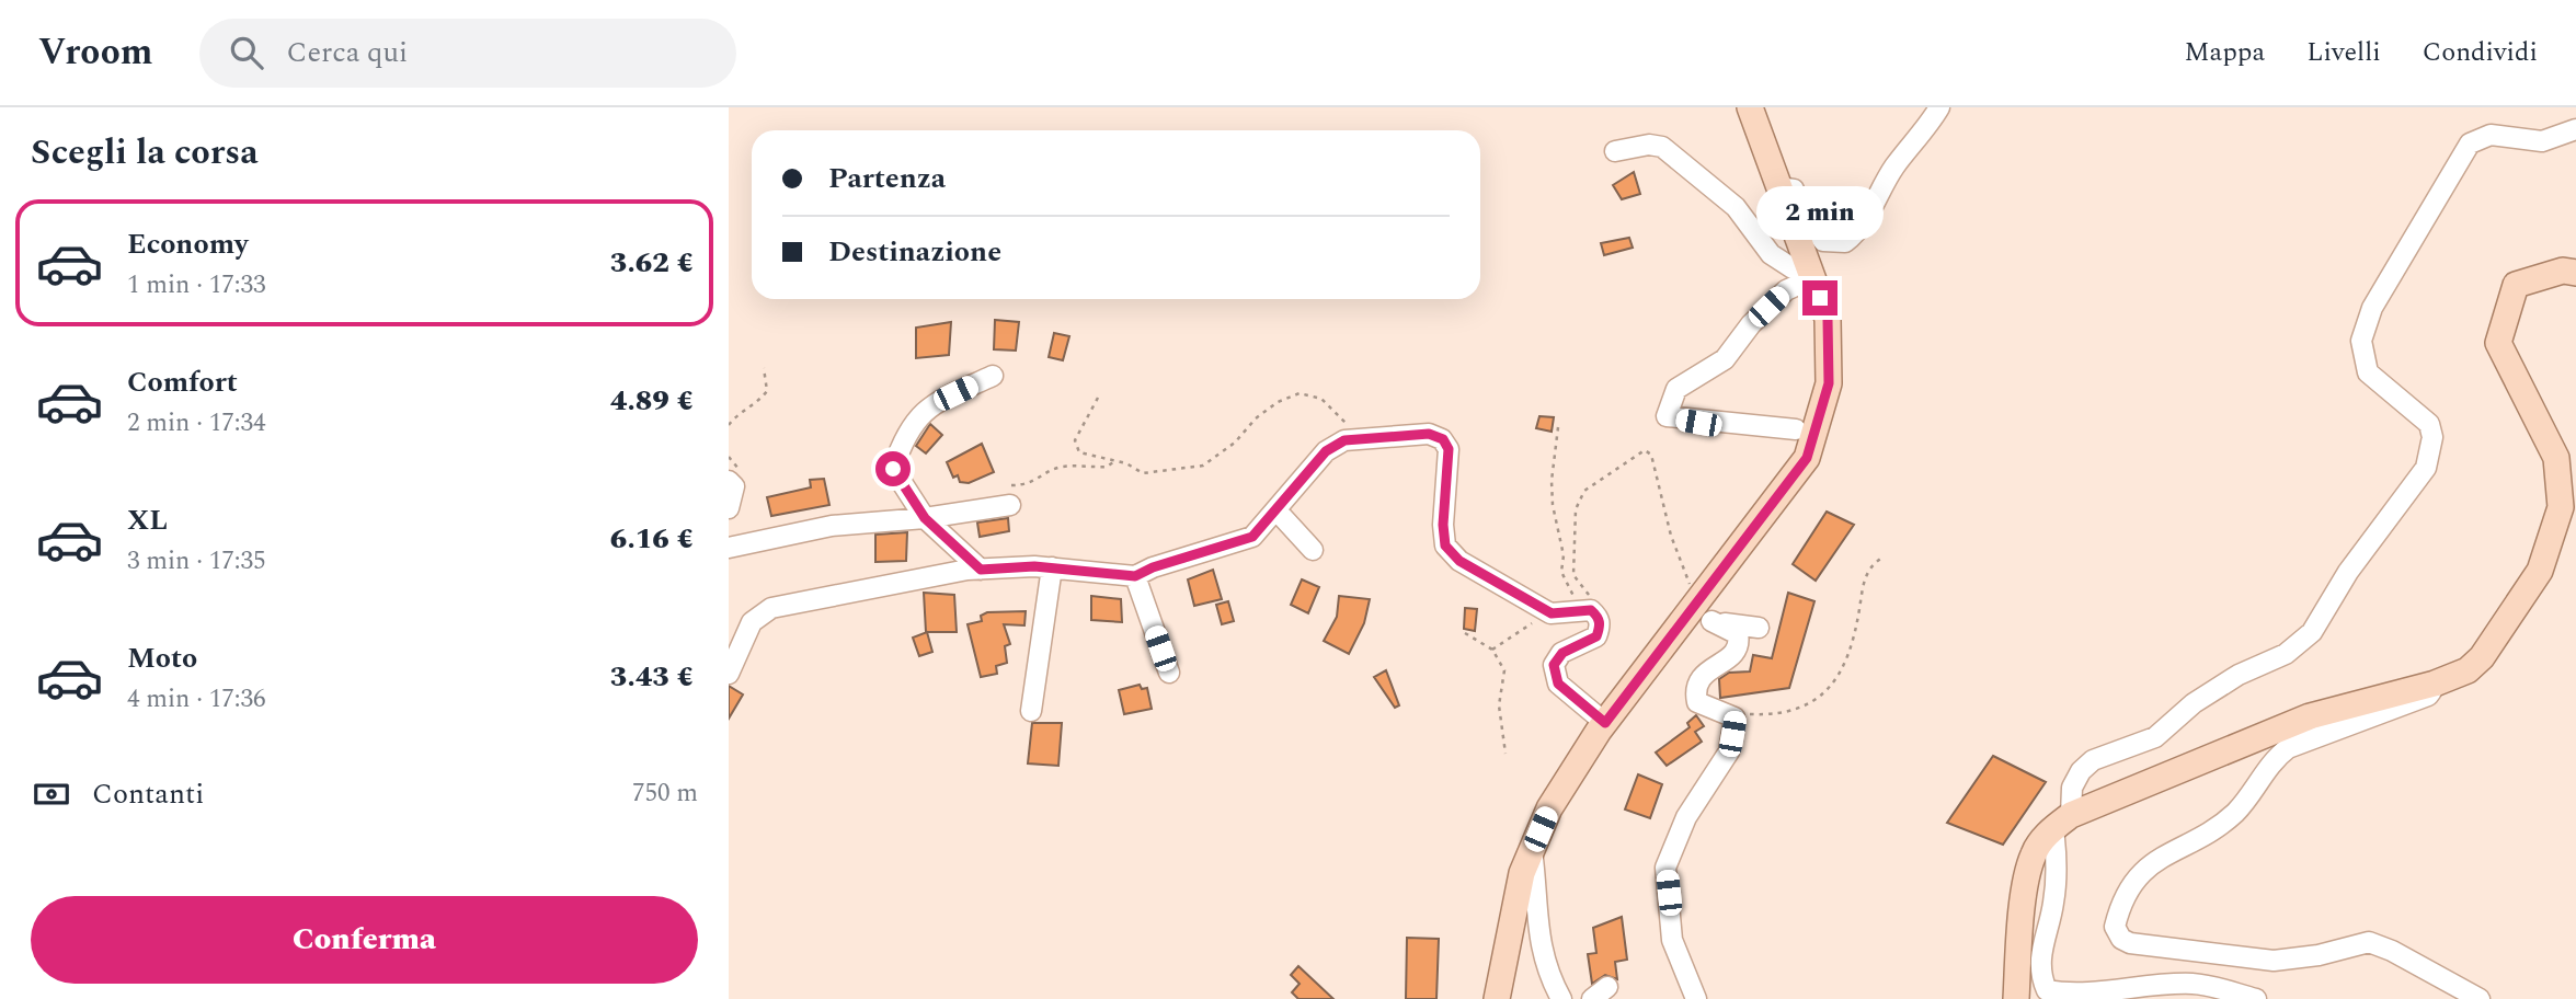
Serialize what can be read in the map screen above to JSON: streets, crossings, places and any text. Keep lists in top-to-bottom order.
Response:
{
  "page": {
    "header": "Vroom",
    "search": "Cerca qui",
    "nav": ["Mappa", "Livelli", "Condividi"],
    "heading": "Scegli la corsa",
    "banner": ["Partenza", "Destinazione"],
    "bubble": "2 min",
    "list": [
      {
        "name": "Economy",
        "note": "1 min · 17:33",
        "value": "3.62 €"
      },
      {
        "name": "Comfort",
        "note": "2 min · 17:34",
        "value": "4.89 €"
      },
      {
        "name": "XL",
        "note": "3 min · 17:35",
        "value": "6.16 €"
      },
      {
        "name": "Moto",
        "note": "4 min · 17:36",
        "value": "3.43 €"
      }
    ],
    "pay": ["Contanti", "750 m"],
    "buttons": "Conferma"
  }
}
